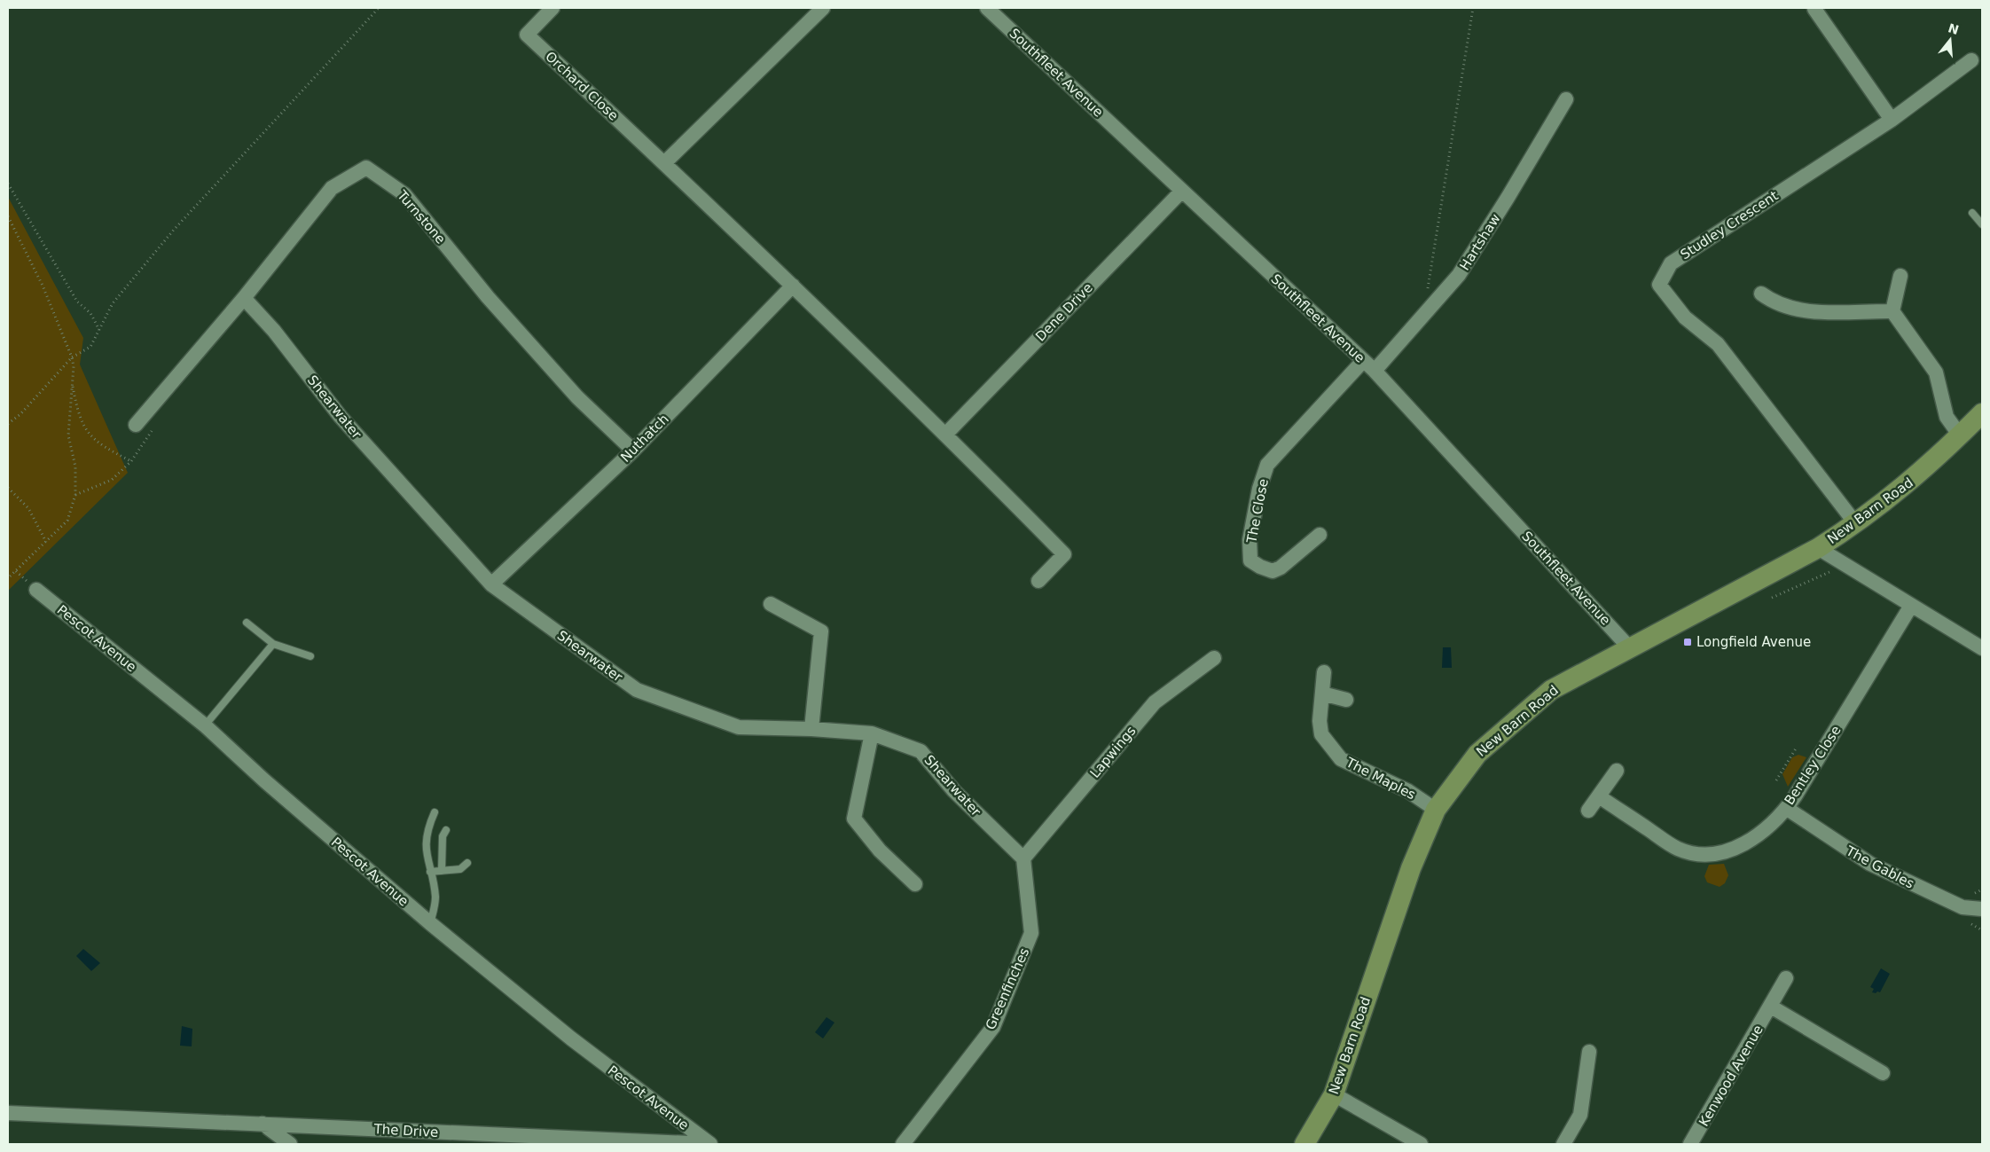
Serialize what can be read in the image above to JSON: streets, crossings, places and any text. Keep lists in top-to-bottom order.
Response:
{
  "streets": {
    "street": [
      "Southfleet Avenue",
      "Orchard Close",
      "Turnstone",
      "Studley Crescent",
      "Hartshaw",
      "Dene Drive",
      "Shearwater",
      "Nuthatch",
      "The Close",
      "New Barn Road",
      "Pescot Avenue",
      "Lapwings",
      "Bentley Close",
      "The Maples",
      "The Gables",
      "Greenfinches",
      "Kenwood Avenue",
      "The Drive"
    ]
  },
  "crossings": [
    ["Southfleet Avenue", "Hartshaw"],
    ["Southfleet Avenue", "Dene Drive"],
    ["Southfleet Avenue", "The Close"],
    ["Southfleet Avenue", "New Barn Road"],
    ["Orchard Close", "Nuthatch"],
    ["Turnstone", "Shearwater"],
    ["Turnstone", "Nuthatch"],
    ["Studley Crescent", "New Barn Road"],
    ["Shearwater", "Nuthatch"],
    ["Shearwater", "Lapwings"],
    ["Shearwater", "Greenfinches"],
    ["New Barn Road", "The Maples"],
    ["Pescot Avenue", "The Drive"],
    ["Lapwings", "Greenfinches"],
    ["Bentley Close", "The Gables"]
  ],
  "places": {
    "transit": ["Longfield Avenue"]
  },
  "north": "top"
}
